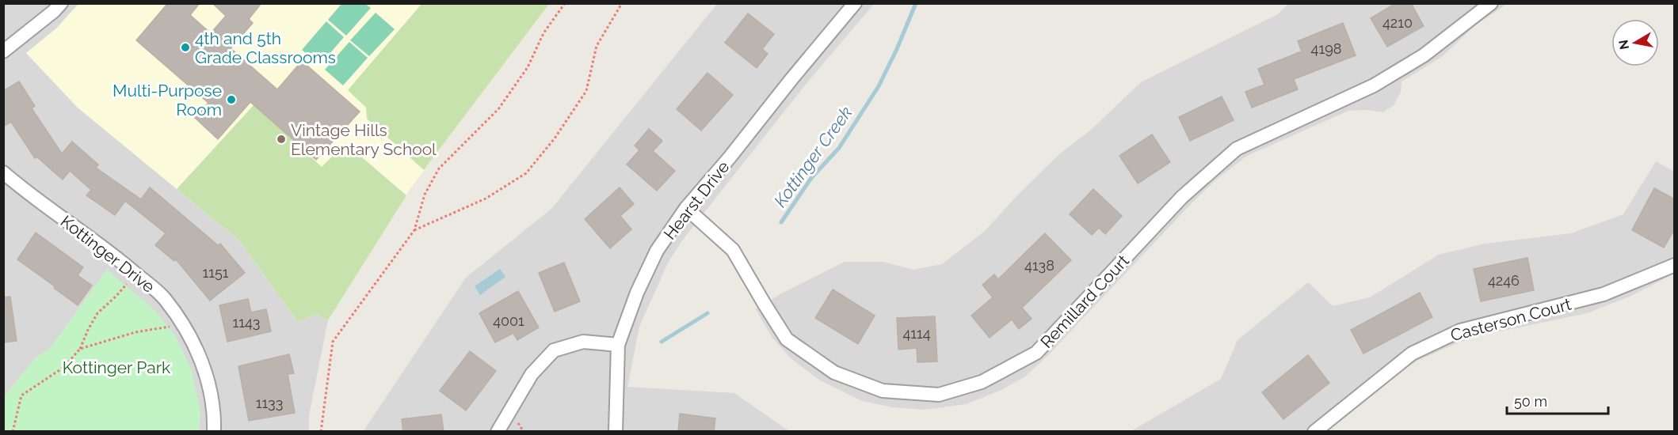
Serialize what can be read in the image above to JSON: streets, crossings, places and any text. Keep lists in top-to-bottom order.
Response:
{
  "streets": {
    "street": [
      "Hearst Drive",
      "Kottinger Drive",
      "Remillard Court",
      "Casterson Court"
    ]
  },
  "crossings": [
    ["Hearst Drive", "Remillard Court"]
  ],
  "water": ["Kottinger Creek"],
  "parks": ["Kottinger Park"],
  "places": ["4th and 5th Grade Classrooms", "Multi-Purpose Room", "Vintage Hills Elementary School"],
  "house_numbers": [
    "4210",
    "4198",
    "4138",
    "1151",
    "4246",
    "4001",
    "1143",
    "4114",
    "1133"
  ],
  "scale_bar": "50 m",
  "north": "left"
}
